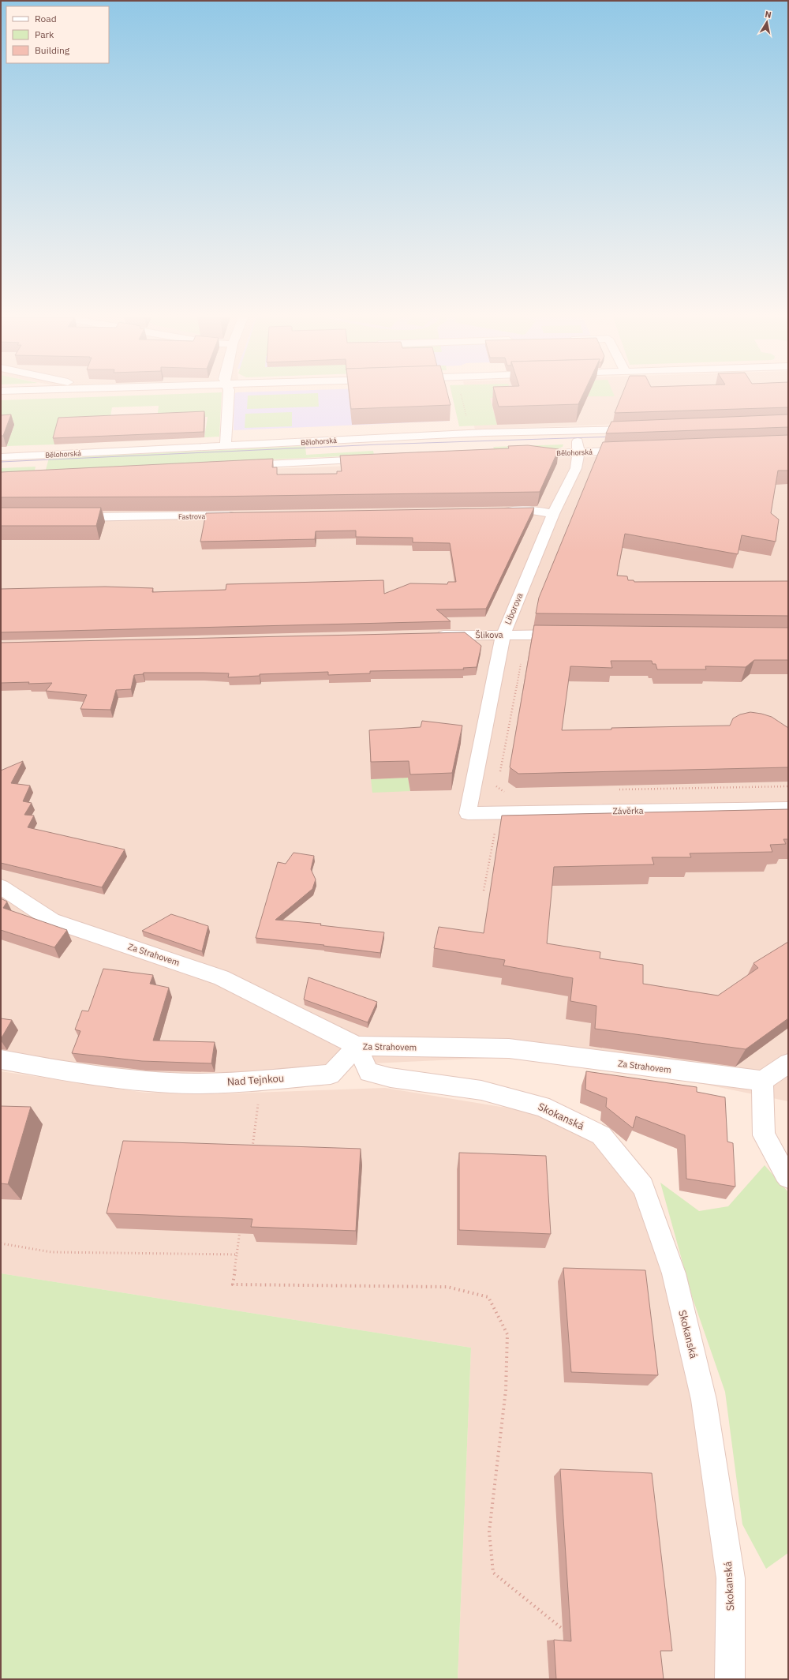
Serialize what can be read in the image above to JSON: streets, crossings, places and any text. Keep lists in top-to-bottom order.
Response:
{
  "streets": {
    "street": [
      "Bělohorská",
      "Fastrova",
      "Liborova",
      "Šlikova",
      "Závěrka",
      "Za Strahovem",
      "Nad Tejnkou",
      "Skokanská"
    ]
  },
  "crossings": [
    ["Bělohorská", "Liborova"],
    ["Liborova", "Šlikova"],
    ["Liborova", "Závěrka"],
    ["Za Strahovem", "Nad Tejnkou"],
    ["Za Strahovem", "Skokanská"],
    ["Nad Tejnkou", "Skokanská"]
  ],
  "legend": ["Road", "Park", "Building"],
  "north": "top"
}
